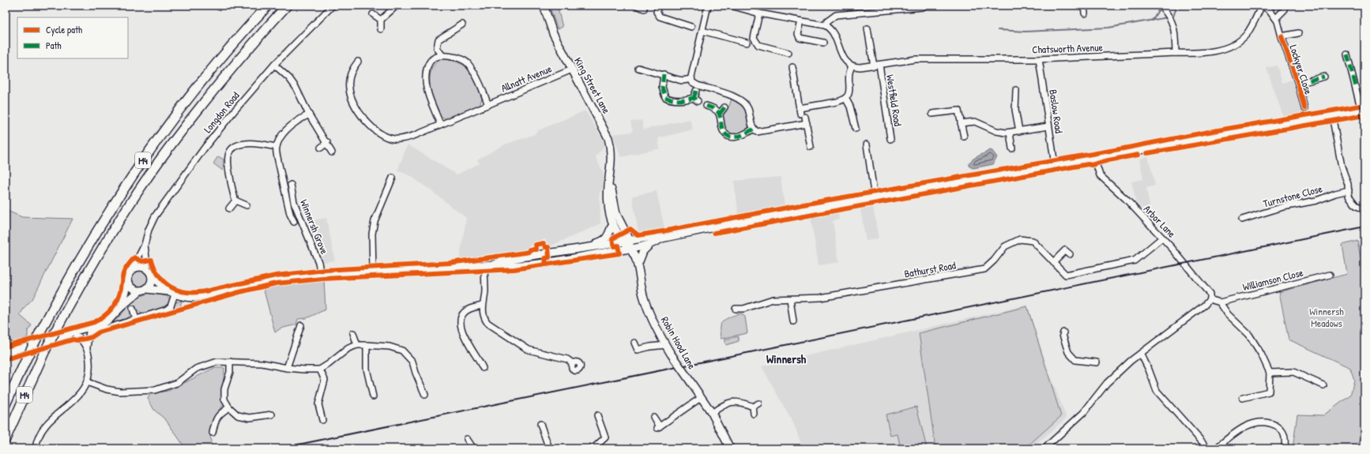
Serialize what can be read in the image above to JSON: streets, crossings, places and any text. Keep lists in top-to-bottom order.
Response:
{
  "streets": {
    "highway": ["M4"],
    "main road": ["King Street Lane", "Robin Hood Lane"],
    "street": [
      "Chatsworth Avenue",
      "Lockyer Close",
      "Allnatt Avenue",
      "Westfield Road",
      "Baslow Road",
      "Longdon Road",
      "Turnstone Close",
      "Arbor Lane",
      "Winnersh Grove",
      "Bathurst Road",
      "Williamson Close"
    ]
  },
  "crossings": [
    ["Chatsworth Avenue", "Lockyer Close"],
    ["Chatsworth Avenue", "Westfield Road"],
    ["Chatsworth Avenue", "Baslow Road"],
    ["Allnatt Avenue", "King Street Lane"],
    ["King Street Lane", "Robin Hood Lane"],
    ["Arbor Lane", "Bathurst Road"]
  ],
  "districts": ["Winnersh"],
  "parks": ["Winnersh Meadows"],
  "legend": ["Cycle path", "Path"]
}
